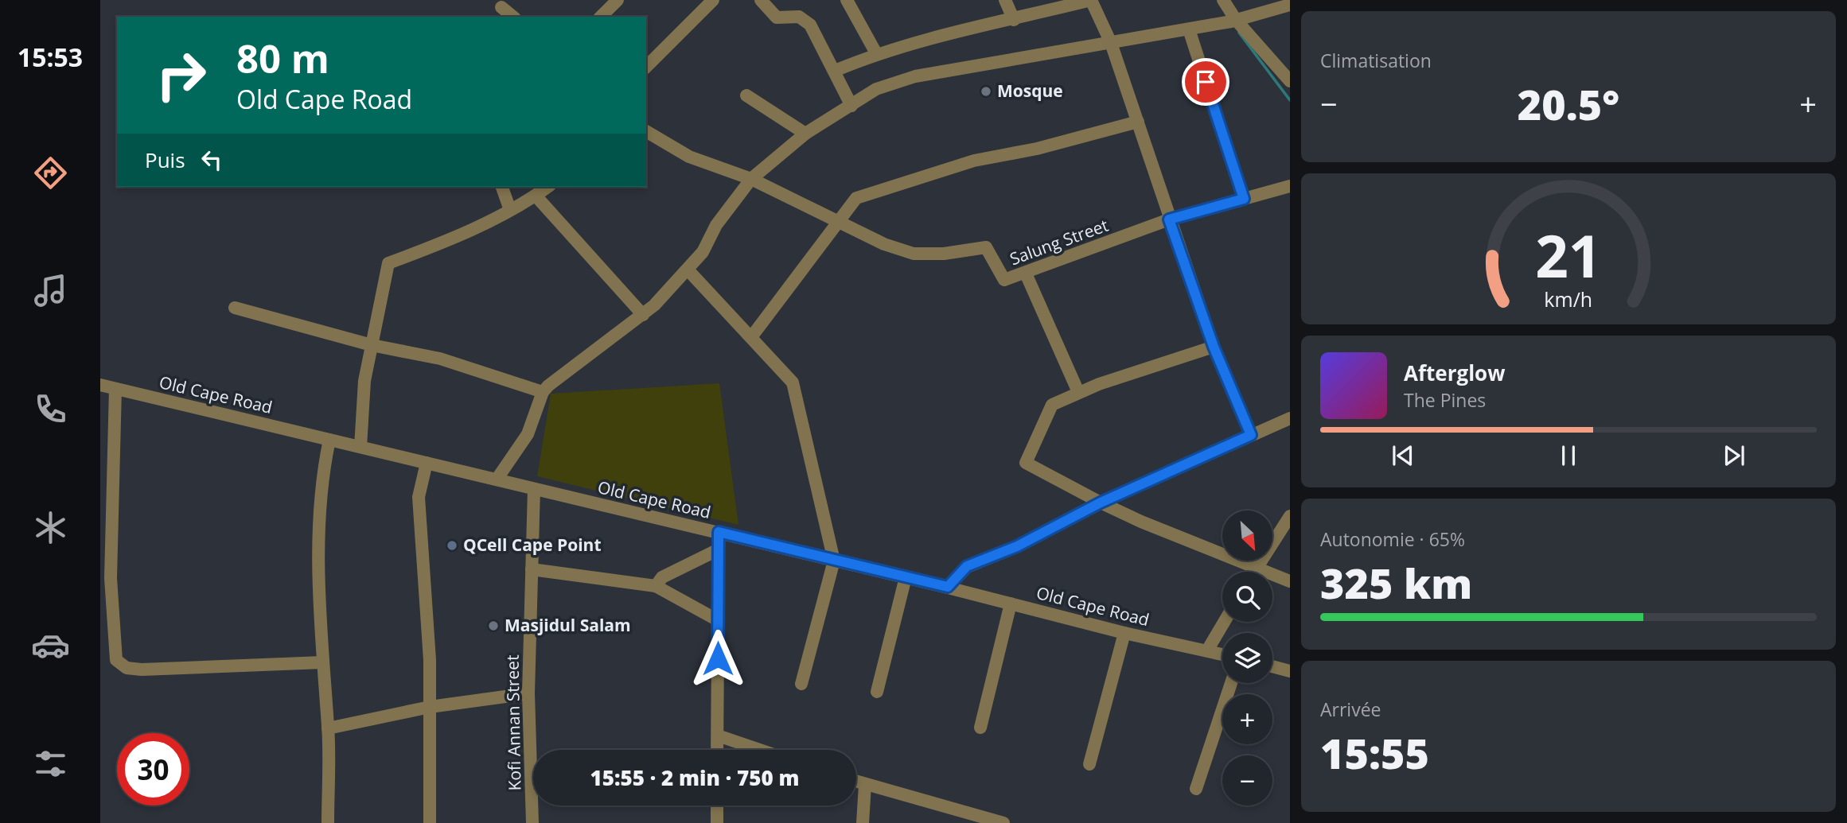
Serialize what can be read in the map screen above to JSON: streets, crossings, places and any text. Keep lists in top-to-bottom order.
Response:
{
  "streets": {
    "street": ["Salung Street", "Old Cape Road", "Kofi Annan Street"]
  },
  "crossings": [
    ["Old Cape Road", "Kofi Annan Street"]
  ],
  "places": ["Mosque", "QCell Cape Point", "Masjidul Salam"],
  "north": "bottom right",
  "page": {
    "tabs": "15:53",
    "tile": [
      "Climatisation",
      ["Autonomie · 65%", "325 km"],
      ["Arrivée", "15:55"]
    ],
    "turn": ["80 m", "Old Cape Road"],
    "heat": ["−", "20.5°", "+"],
    "then": "Puis",
    "song": ["Afterglow", "The Pines"],
    "map_buttons": ["+", "−"],
    "limit": "30",
    "trip": "15:55 · 2 min · 750 m",
    "gauge": ["21", "km/h"]
  }
}
